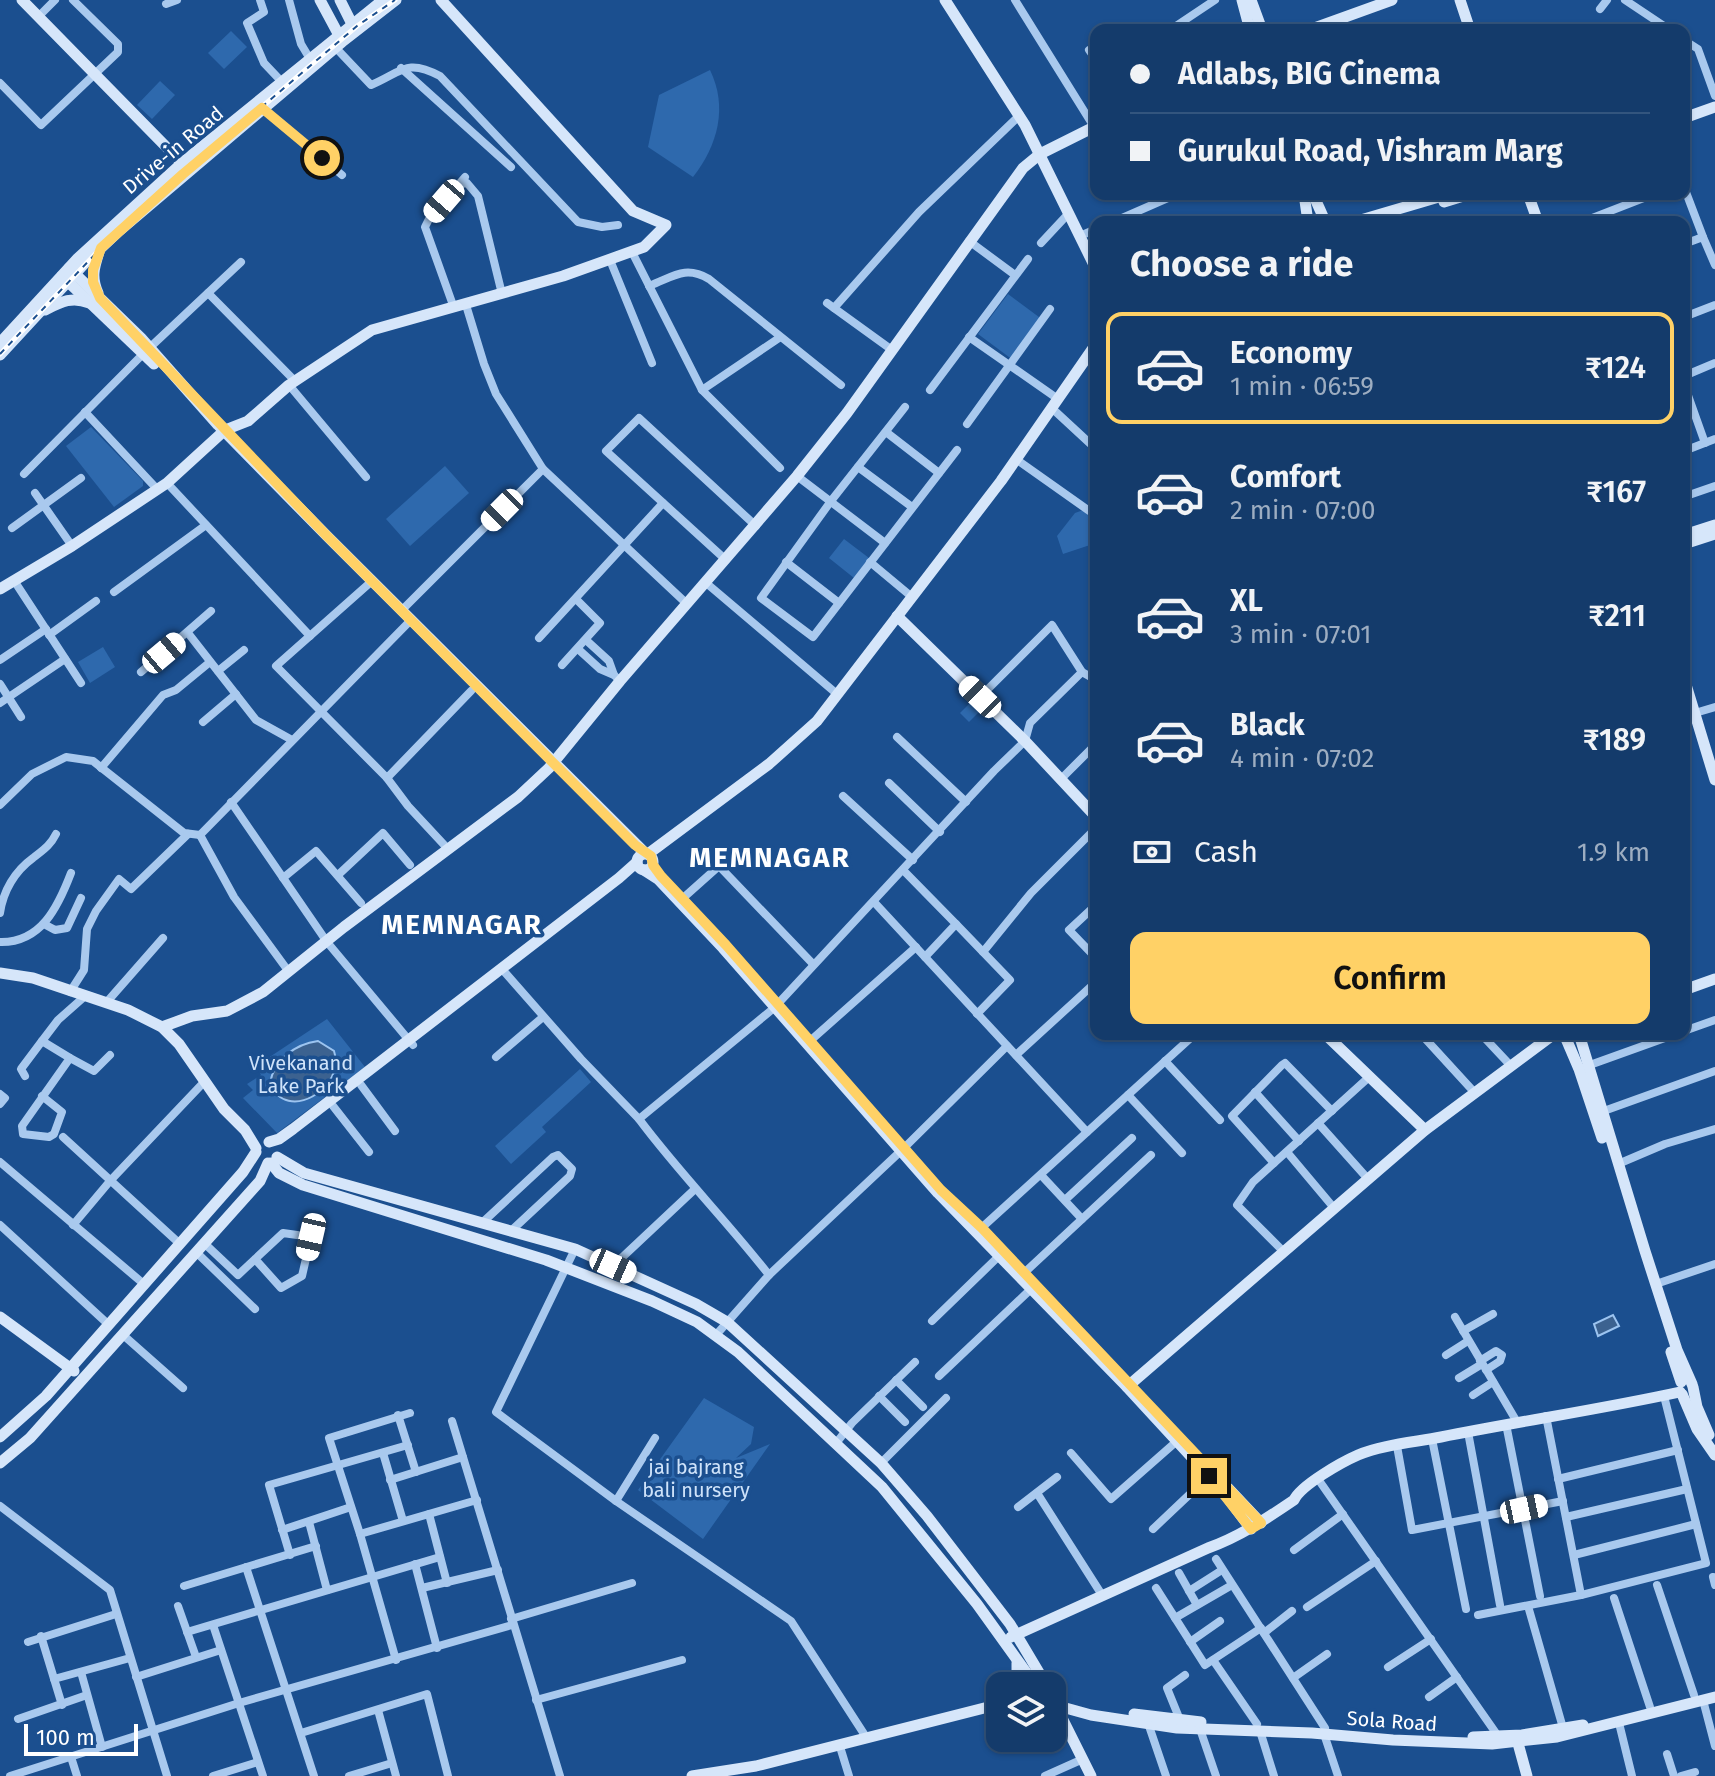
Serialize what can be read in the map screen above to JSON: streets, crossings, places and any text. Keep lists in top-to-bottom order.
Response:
{
  "streets": {
    "street": ["Drive-in Road", "Sola Road"]
  },
  "districts": ["MEMNAGAR", "MEMNAGAR"],
  "parks": ["Vivekanand Lake Park", "jai bajrang bali nursery"],
  "scale_bar": "100 m",
  "page": {
    "banner": ["Adlabs, BIG Cinema", "Gurukul Road, Vishram Marg"],
    "heading": "Choose a ride",
    "list": [
      {
        "name": "Economy",
        "note": "1 min · 06:59",
        "value": "₹124"
      },
      {
        "name": "Comfort",
        "note": "2 min · 07:00",
        "value": "₹167"
      },
      {
        "name": "XL",
        "note": "3 min · 07:01",
        "value": "₹211"
      },
      {
        "name": "Black",
        "note": "4 min · 07:02",
        "value": "₹189"
      }
    ],
    "pay": ["Cash", "1.9 km"],
    "buttons": "Confirm",
    "scale": "100 m"
  }
}
